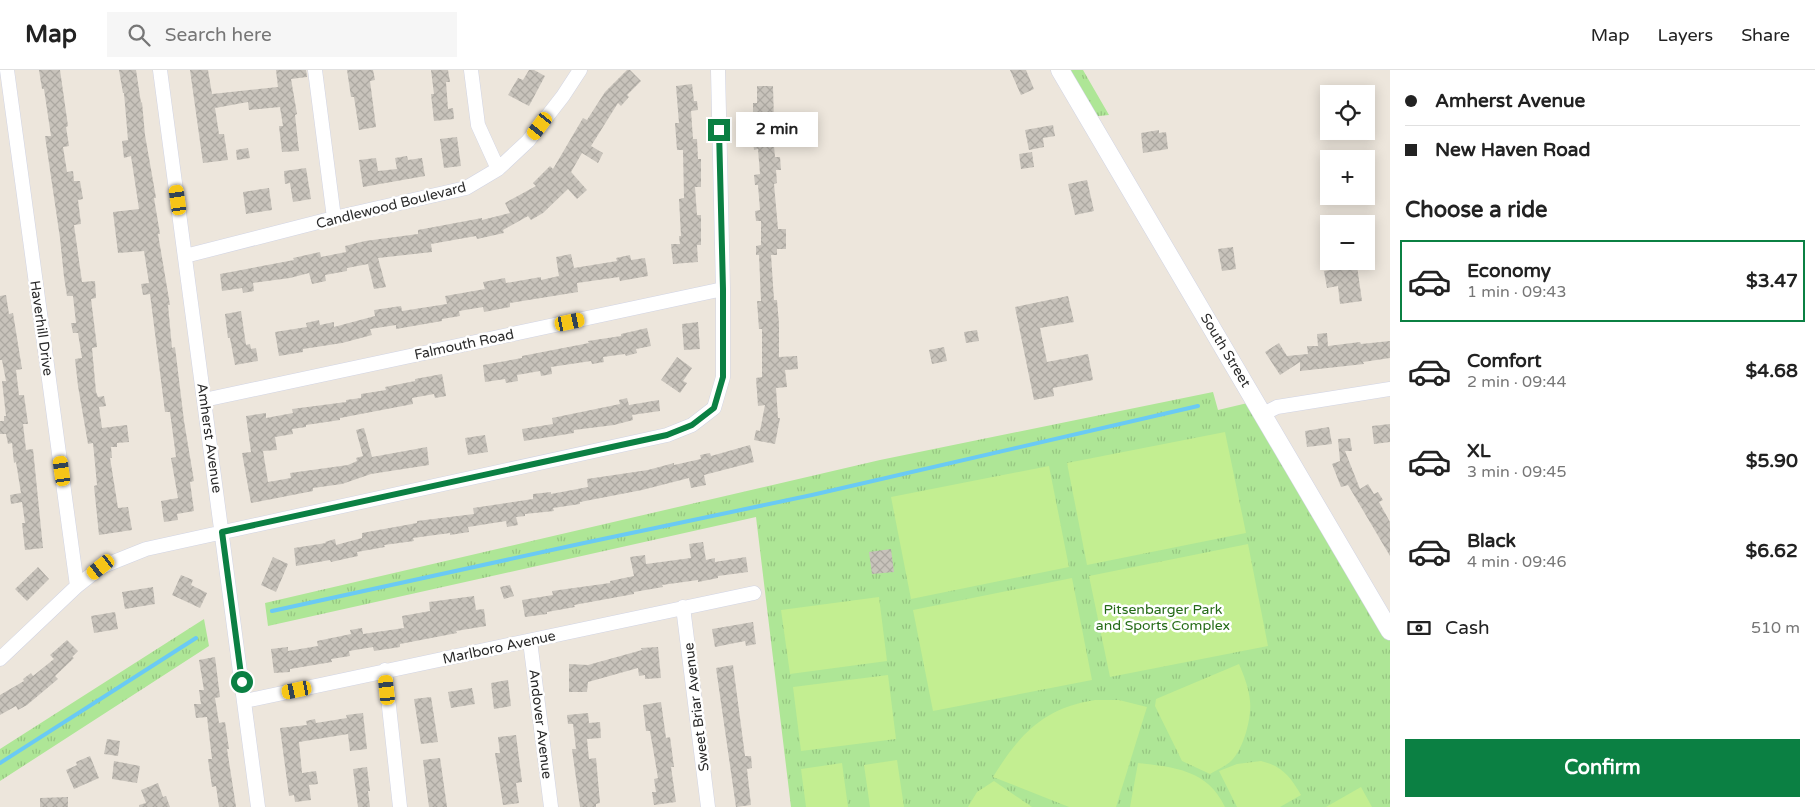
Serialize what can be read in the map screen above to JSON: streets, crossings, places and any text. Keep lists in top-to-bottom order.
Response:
{
  "streets": {
    "street": [
      "Candlewood Boulevard",
      "Haverhill Drive",
      "Falmouth Road",
      "South Street",
      "Amherst Avenue",
      "Marlboro Avenue",
      "Sweet Briar Avenue",
      "Andover Avenue"
    ]
  },
  "crossings": [
    ["Candlewood Boulevard", "Amherst Avenue"],
    ["Falmouth Road", "Amherst Avenue"],
    ["Amherst Avenue", "Marlboro Avenue"],
    ["Marlboro Avenue", "Sweet Briar Avenue"],
    ["Marlboro Avenue", "Andover Avenue"]
  ],
  "parks": ["Pitsenbarger Park and Sports Complex"],
  "page": {
    "header": "Map",
    "search": "Search here",
    "nav": ["Map", "Layers", "Share"],
    "banner": ["Amherst Avenue", "New Haven Road"],
    "map_buttons": ["+", "−"],
    "bubble": "2 min",
    "heading": "Choose a ride",
    "list": [
      {
        "name": "Economy",
        "note": "1 min · 09:43",
        "value": "$3.47"
      },
      {
        "name": "Comfort",
        "note": "2 min · 09:44",
        "value": "$4.68"
      },
      {
        "name": "XL",
        "note": "3 min · 09:45",
        "value": "$5.90"
      },
      {
        "name": "Black",
        "note": "4 min · 09:46",
        "value": "$6.62"
      }
    ],
    "pay": ["Cash", "510 m"],
    "buttons": "Confirm"
  }
}
